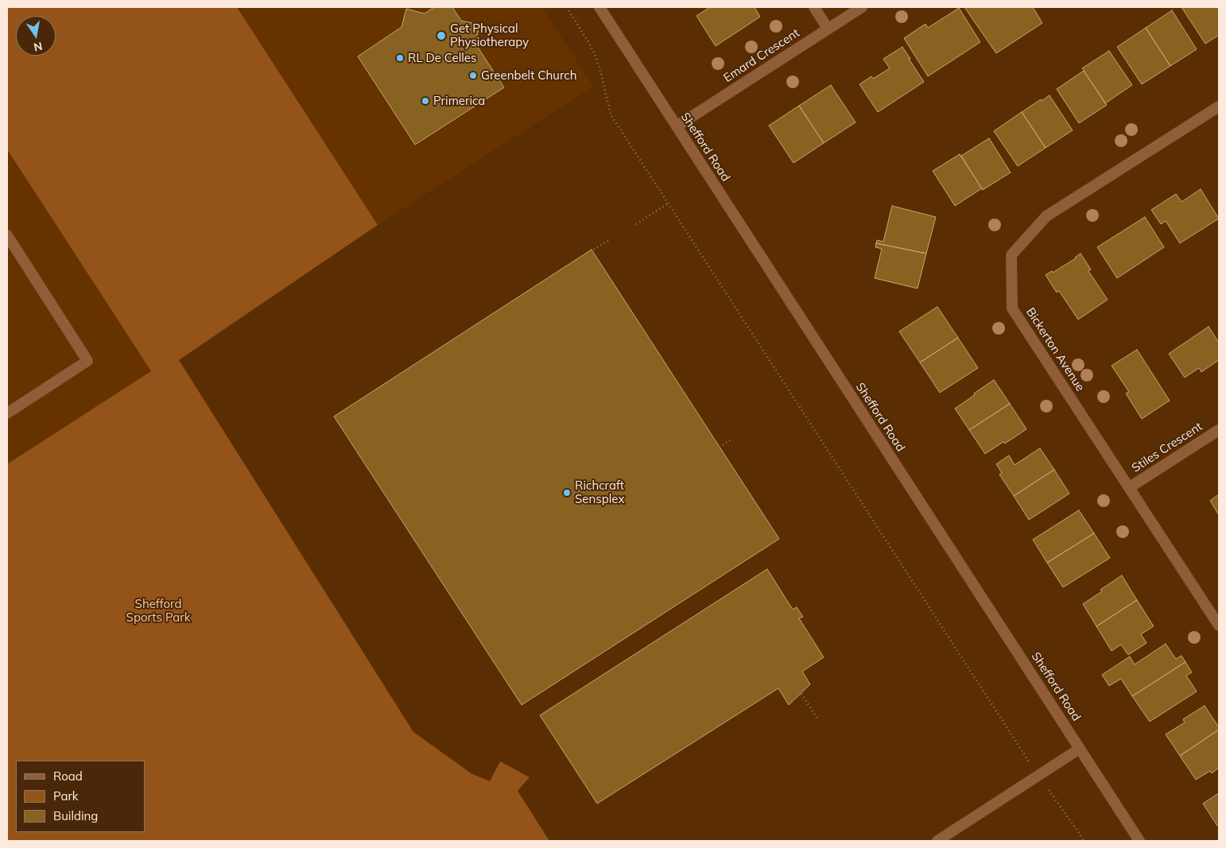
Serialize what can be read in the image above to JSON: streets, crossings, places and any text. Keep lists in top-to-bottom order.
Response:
{
  "streets": {
    "street": [
      "Emard Crescent",
      "Shefford Road",
      "Bickerton Avenue",
      "Stiles Crescent"
    ]
  },
  "crossings": [
    ["Emard Crescent", "Shefford Road"],
    ["Bickerton Avenue", "Stiles Crescent"]
  ],
  "parks": ["Shefford Sports Park"],
  "places": [
    "Get Physical Physiotherapy",
    "RL De Celles",
    "Greenbelt Church",
    "Primerica",
    "Richcraft Sensplex"
  ],
  "legend": ["Road", "Park", "Building"],
  "north": "bottom"
}
